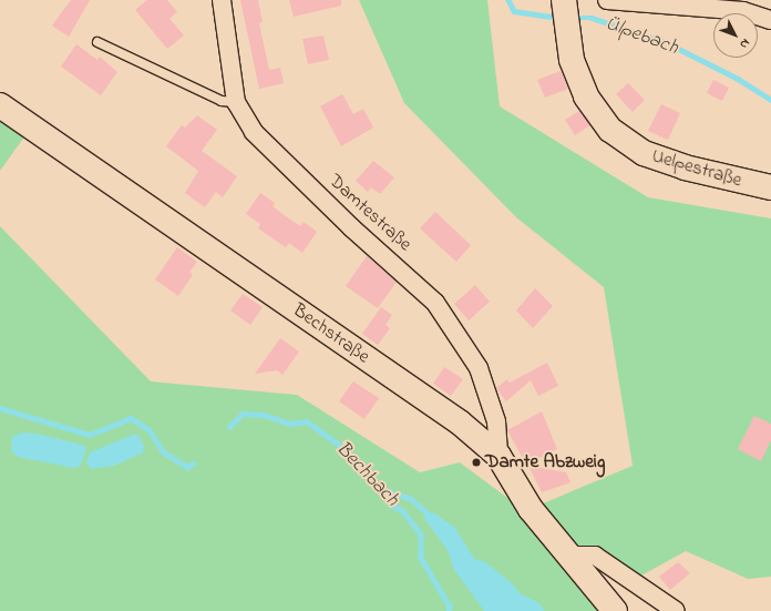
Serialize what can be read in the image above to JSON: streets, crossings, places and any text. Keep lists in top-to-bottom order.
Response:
{
  "streets": {
    "main road": ["Uelpestraße", "Bechstraße"],
    "street": ["Damtestraße"]
  },
  "crossings": [
    ["Damtestraße", "Bechstraße"]
  ],
  "water": ["Ülpebach", "Bechbach"],
  "places": ["Damte Abzweig"],
  "north": "bottom right"
}
